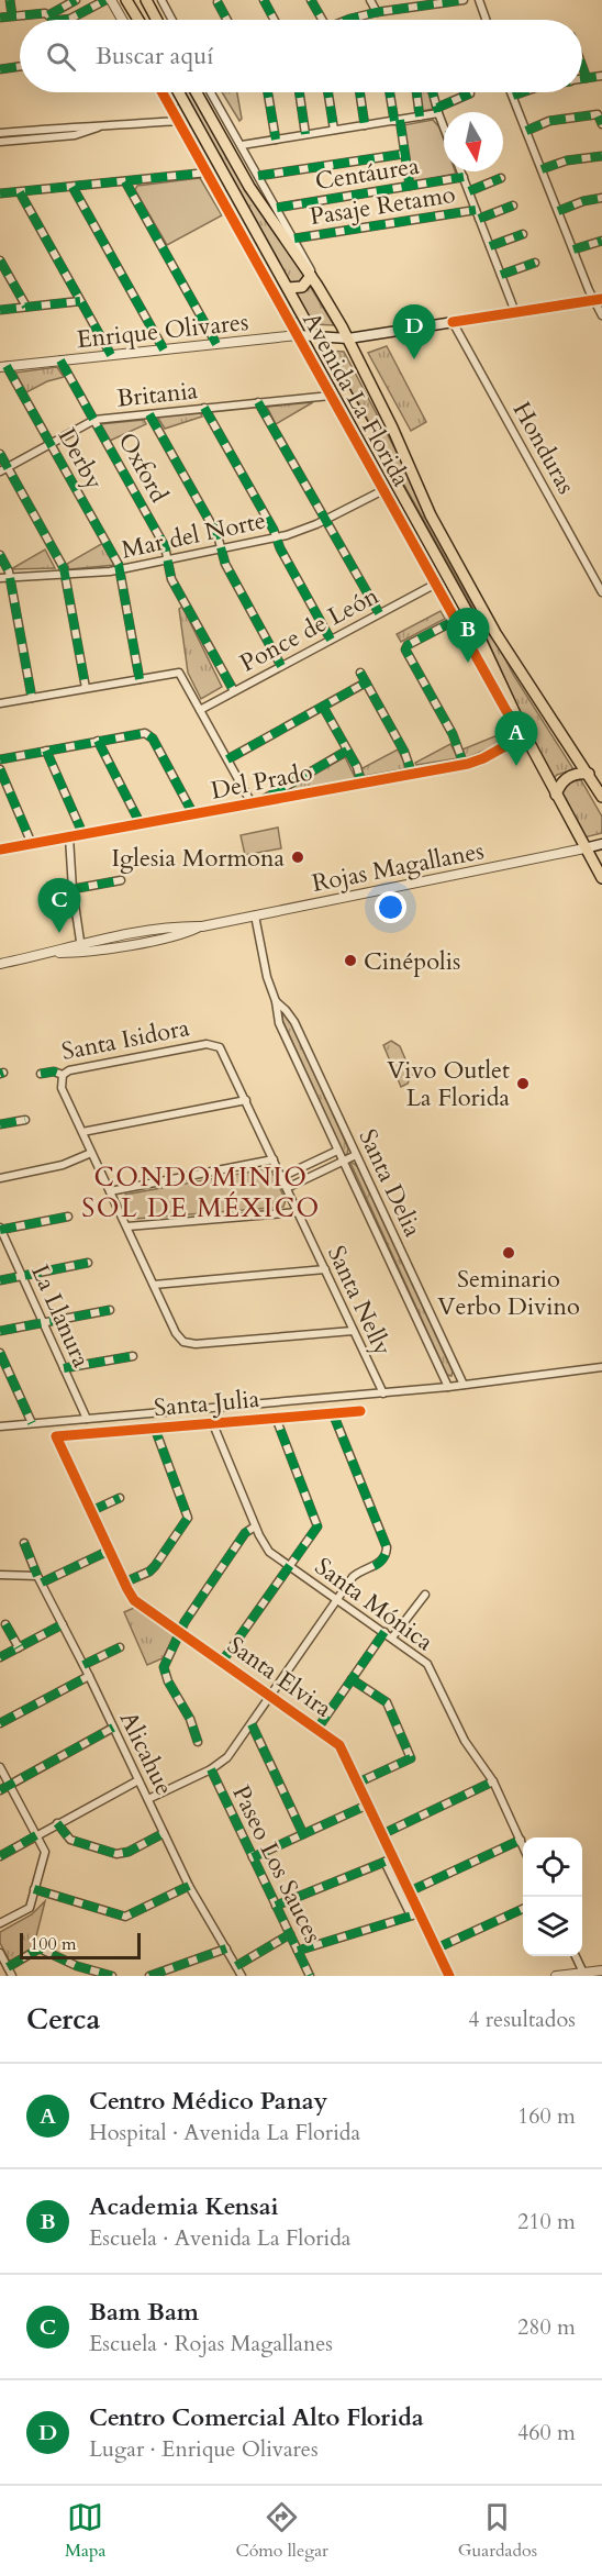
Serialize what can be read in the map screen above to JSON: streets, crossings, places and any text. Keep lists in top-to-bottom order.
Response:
{
  "streets": {
    "main road": ["Enrique Olivares", "Avenida La Florida", "Rojas Magallanes"],
    "street": [
      "Centáurea",
      "Pasaje Retamo",
      "Britania",
      "Honduras",
      "Derby",
      "Oxford",
      "Mar del Norte",
      "Ponce de León",
      "Del Prado",
      "Santa Isidora",
      "Santa Delia",
      "Santa Nelly",
      "La Llanura",
      "Santa Julia",
      "Santa Mónica",
      "Santa Elvira",
      "Alicahue",
      "Paseo Los Sauces"
    ]
  },
  "crossings": [
    ["Centáurea", "Avenida La Florida"],
    ["Pasaje Retamo", "Avenida La Florida"],
    ["Enrique Olivares", "Avenida La Florida"],
    ["Enrique Olivares", "Honduras"],
    ["Enrique Olivares", "Derby"],
    ["Enrique Olivares", "Oxford"],
    ["Britania", "Avenida La Florida"],
    ["Britania", "Derby"],
    ["Britania", "Oxford"],
    ["Avenida La Florida", "Mar del Norte"],
    ["Avenida La Florida", "Ponce de León"],
    ["Avenida La Florida", "Del Prado"],
    ["Avenida La Florida", "Rojas Magallanes"],
    ["Derby", "Mar del Norte"],
    ["Oxford", "Mar del Norte"],
    ["Oxford", "Ponce de León"],
    ["Rojas Magallanes", "Santa Delia"],
    ["Santa Isidora", "Santa Nelly"],
    ["Santa Delia", "Santa Julia"],
    ["Santa Nelly", "Santa Julia"],
    ["La Llanura", "Santa Julia"],
    ["Santa Julia", "Santa Mónica"],
    ["Santa Julia", "Santa Elvira"]
  ],
  "districts": ["CONDOMINIO SOL DE MÉXICO"],
  "places": [
    "Iglesia Mormona",
    "Cinépolis",
    "Vivo Outlet La Florida",
    "Seminario Verbo Divino"
  ],
  "scale_bar": "100 m",
  "north": "bottom",
  "page": {
    "search": "Buscar aquí",
    "pins": [
      "D",
      "B",
      "A",
      "C"
    ],
    "scale": "100 m",
    "heading": ["Cerca", "4 resultados"],
    "list": [
      {
        "mark": "A",
        "name": "Centro Médico Panay",
        "note": "Hospital · Avenida La Florida",
        "value": "160 m"
      },
      {
        "mark": "B",
        "name": "Academia Kensai",
        "note": "Escuela · Avenida La Florida",
        "value": "210 m"
      },
      {
        "mark": "C",
        "name": "Bam Bam",
        "note": "Escuela · Rojas Magallanes",
        "value": "280 m"
      },
      {
        "mark": "D",
        "name": "Centro Comercial Alto Florida",
        "note": "Lugar · Enrique Olivares",
        "value": "460 m"
      }
    ],
    "nav": ["Mapa", "Cómo llegar", "Guardados"]
  }
}
